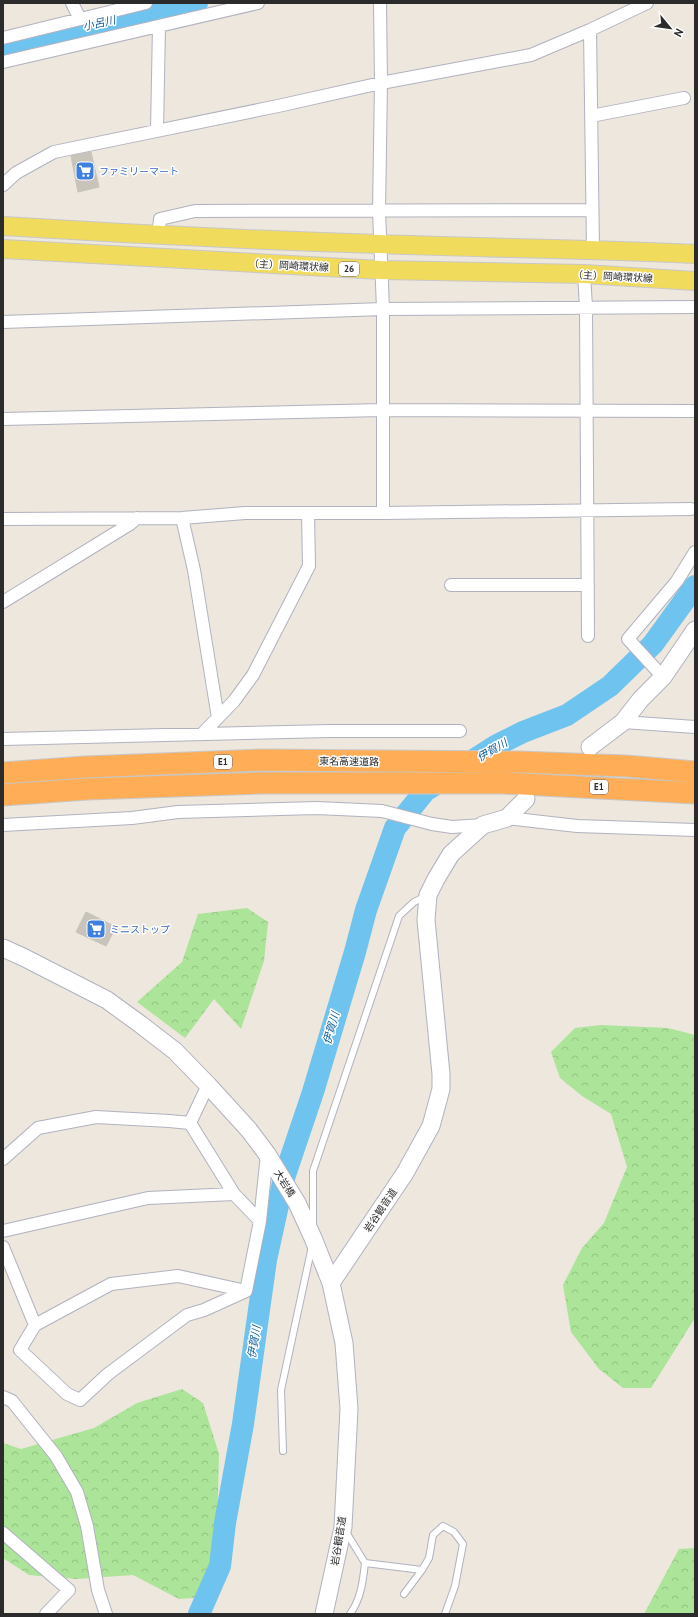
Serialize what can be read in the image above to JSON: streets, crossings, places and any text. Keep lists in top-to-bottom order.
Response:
{
  "streets": {
    "highway": ["東名高速道路", "E1"],
    "main road": ["（主）岡崎環状線", "26"],
    "street": ["大岩橋", "岩谷観音道"]
  },
  "crossings": [
    ["大岩橋", "岩谷観音道"]
  ],
  "water": ["小呂川", "伊賀川"],
  "places": {
    "supermarket": ["ファミリーマート", "ミニストップ"]
  },
  "north": "bottom right"
}
